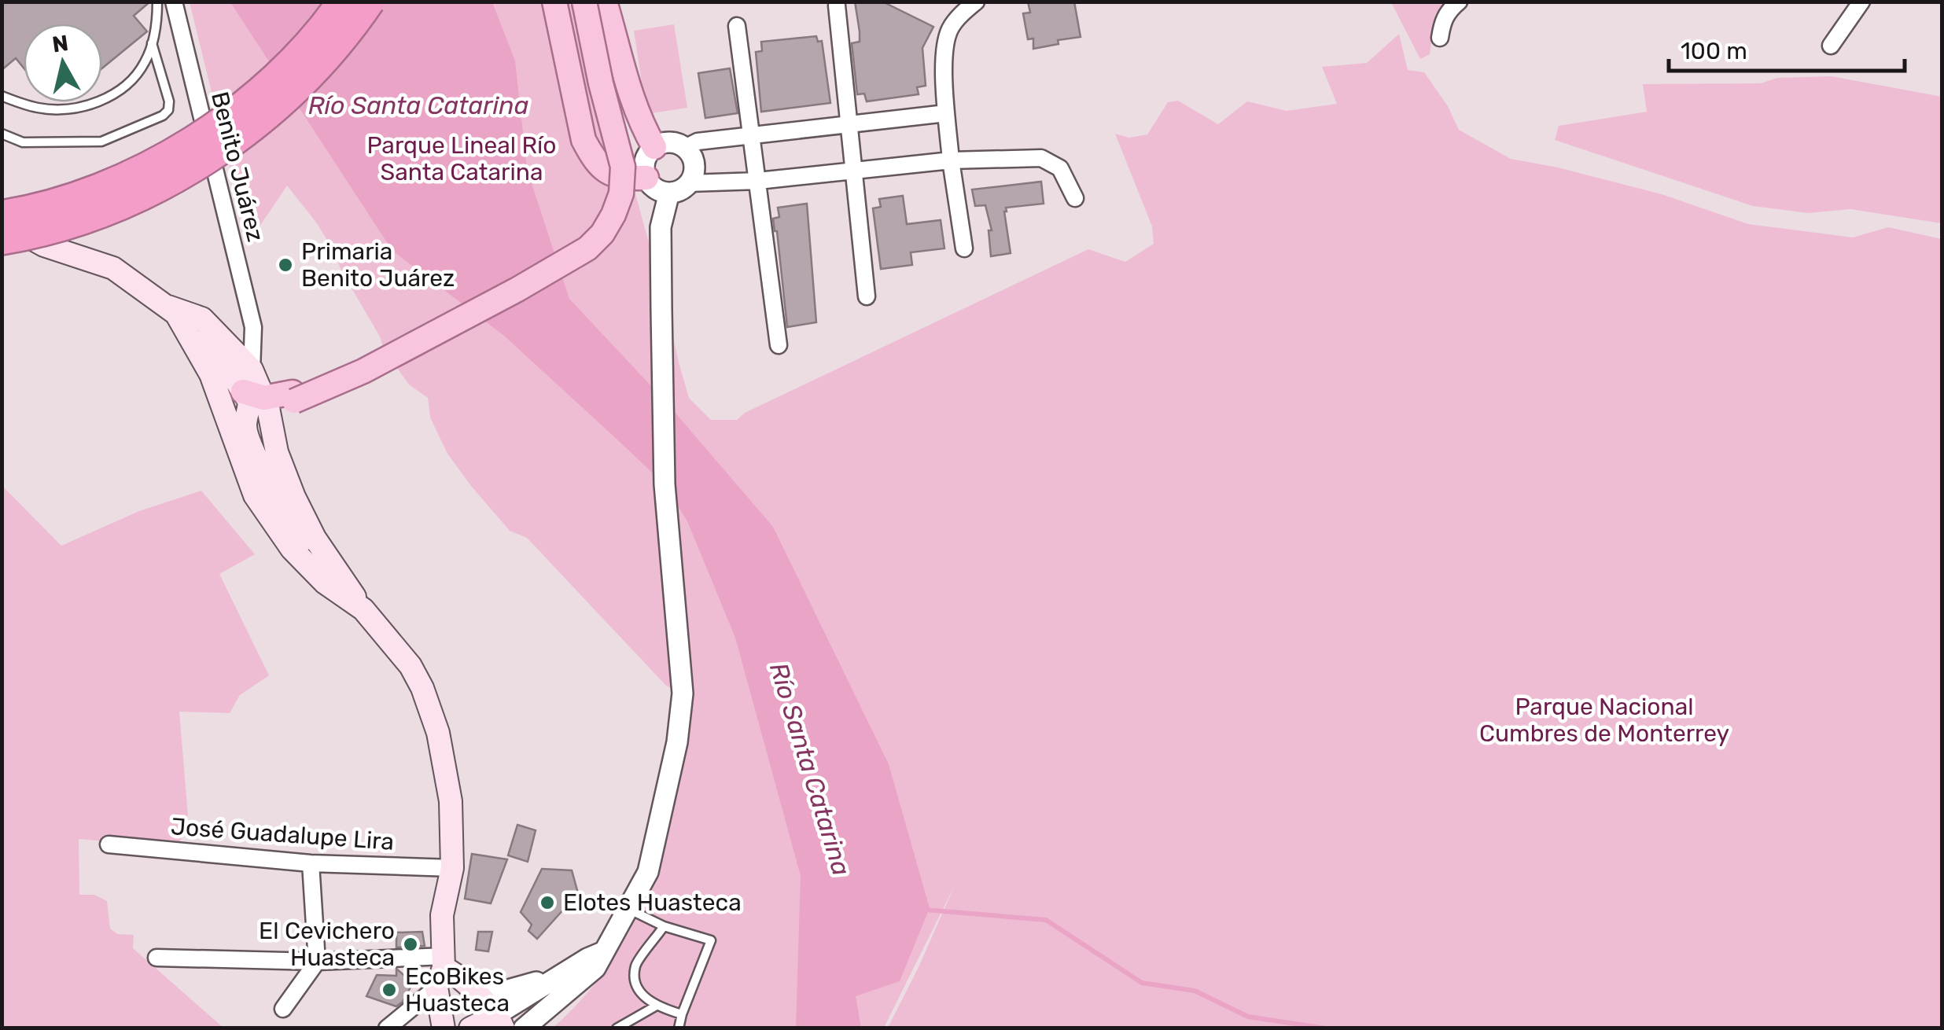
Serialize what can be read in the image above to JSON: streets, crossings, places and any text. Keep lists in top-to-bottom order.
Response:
{
  "streets": {
    "street": ["Benito Juárez", "José Guadalupe Lira"]
  },
  "water": ["Río Santa Catarina"],
  "parks": ["Parque Lineal Río Santa Catarina", "Parque Nacional Cumbres de Monterrey"],
  "places": [
    "Primaria Benito Juárez",
    "Elotes Huasteca",
    "El Cevichero Huasteca",
    "EcoBikes Huasteca"
  ],
  "scale_bar": "100 m",
  "north": "top"
}
